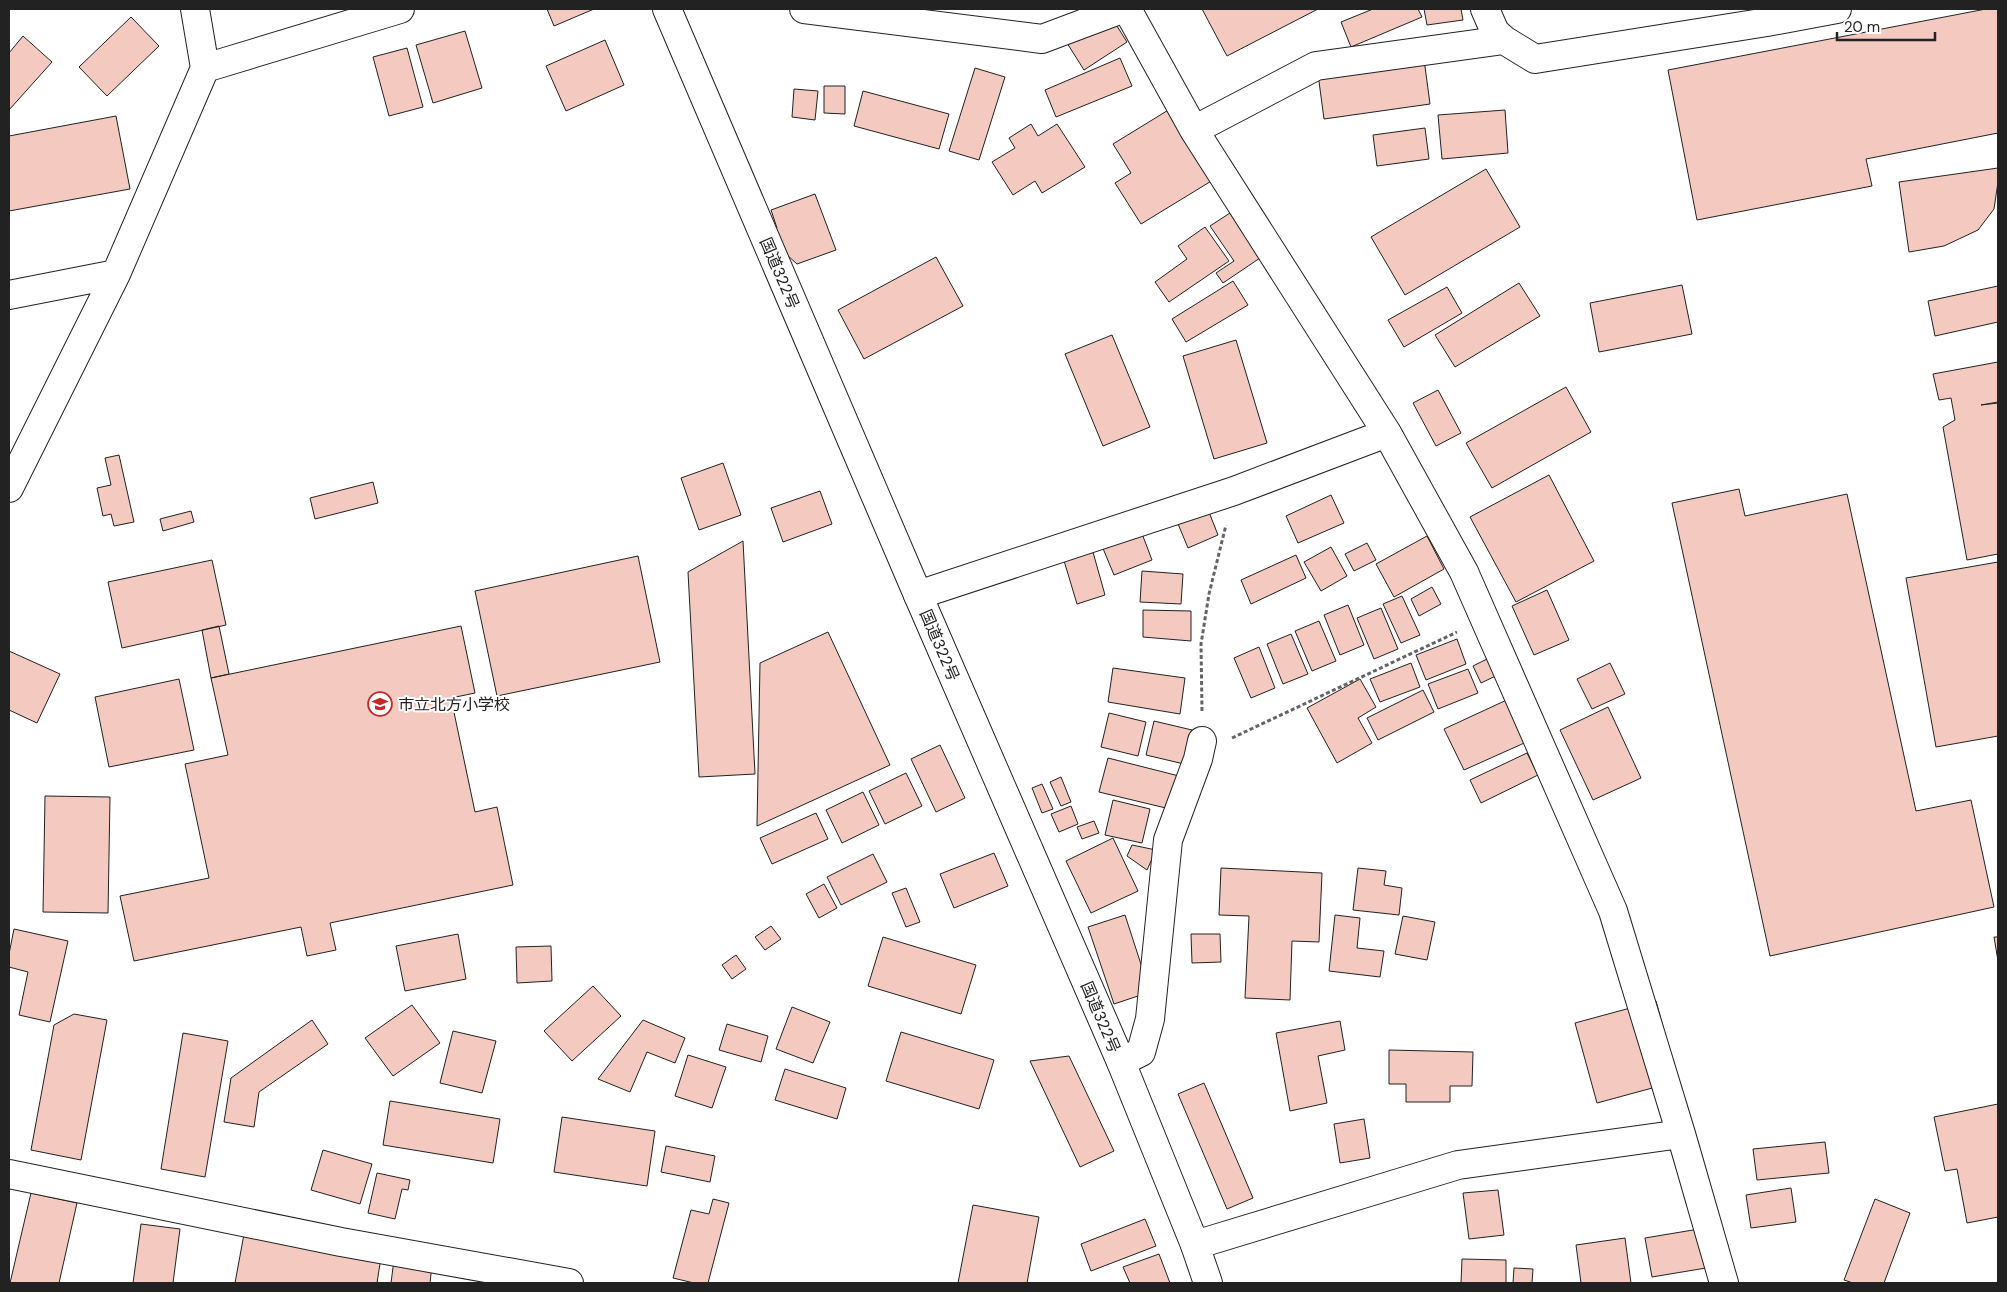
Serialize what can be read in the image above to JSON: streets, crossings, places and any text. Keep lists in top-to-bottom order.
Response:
{
  "streets": {
    "main road": ["国道322号"]
  },
  "places": {
    "school or university": ["市立北方小学校"]
  },
  "scale_bar": "20 m"
}
